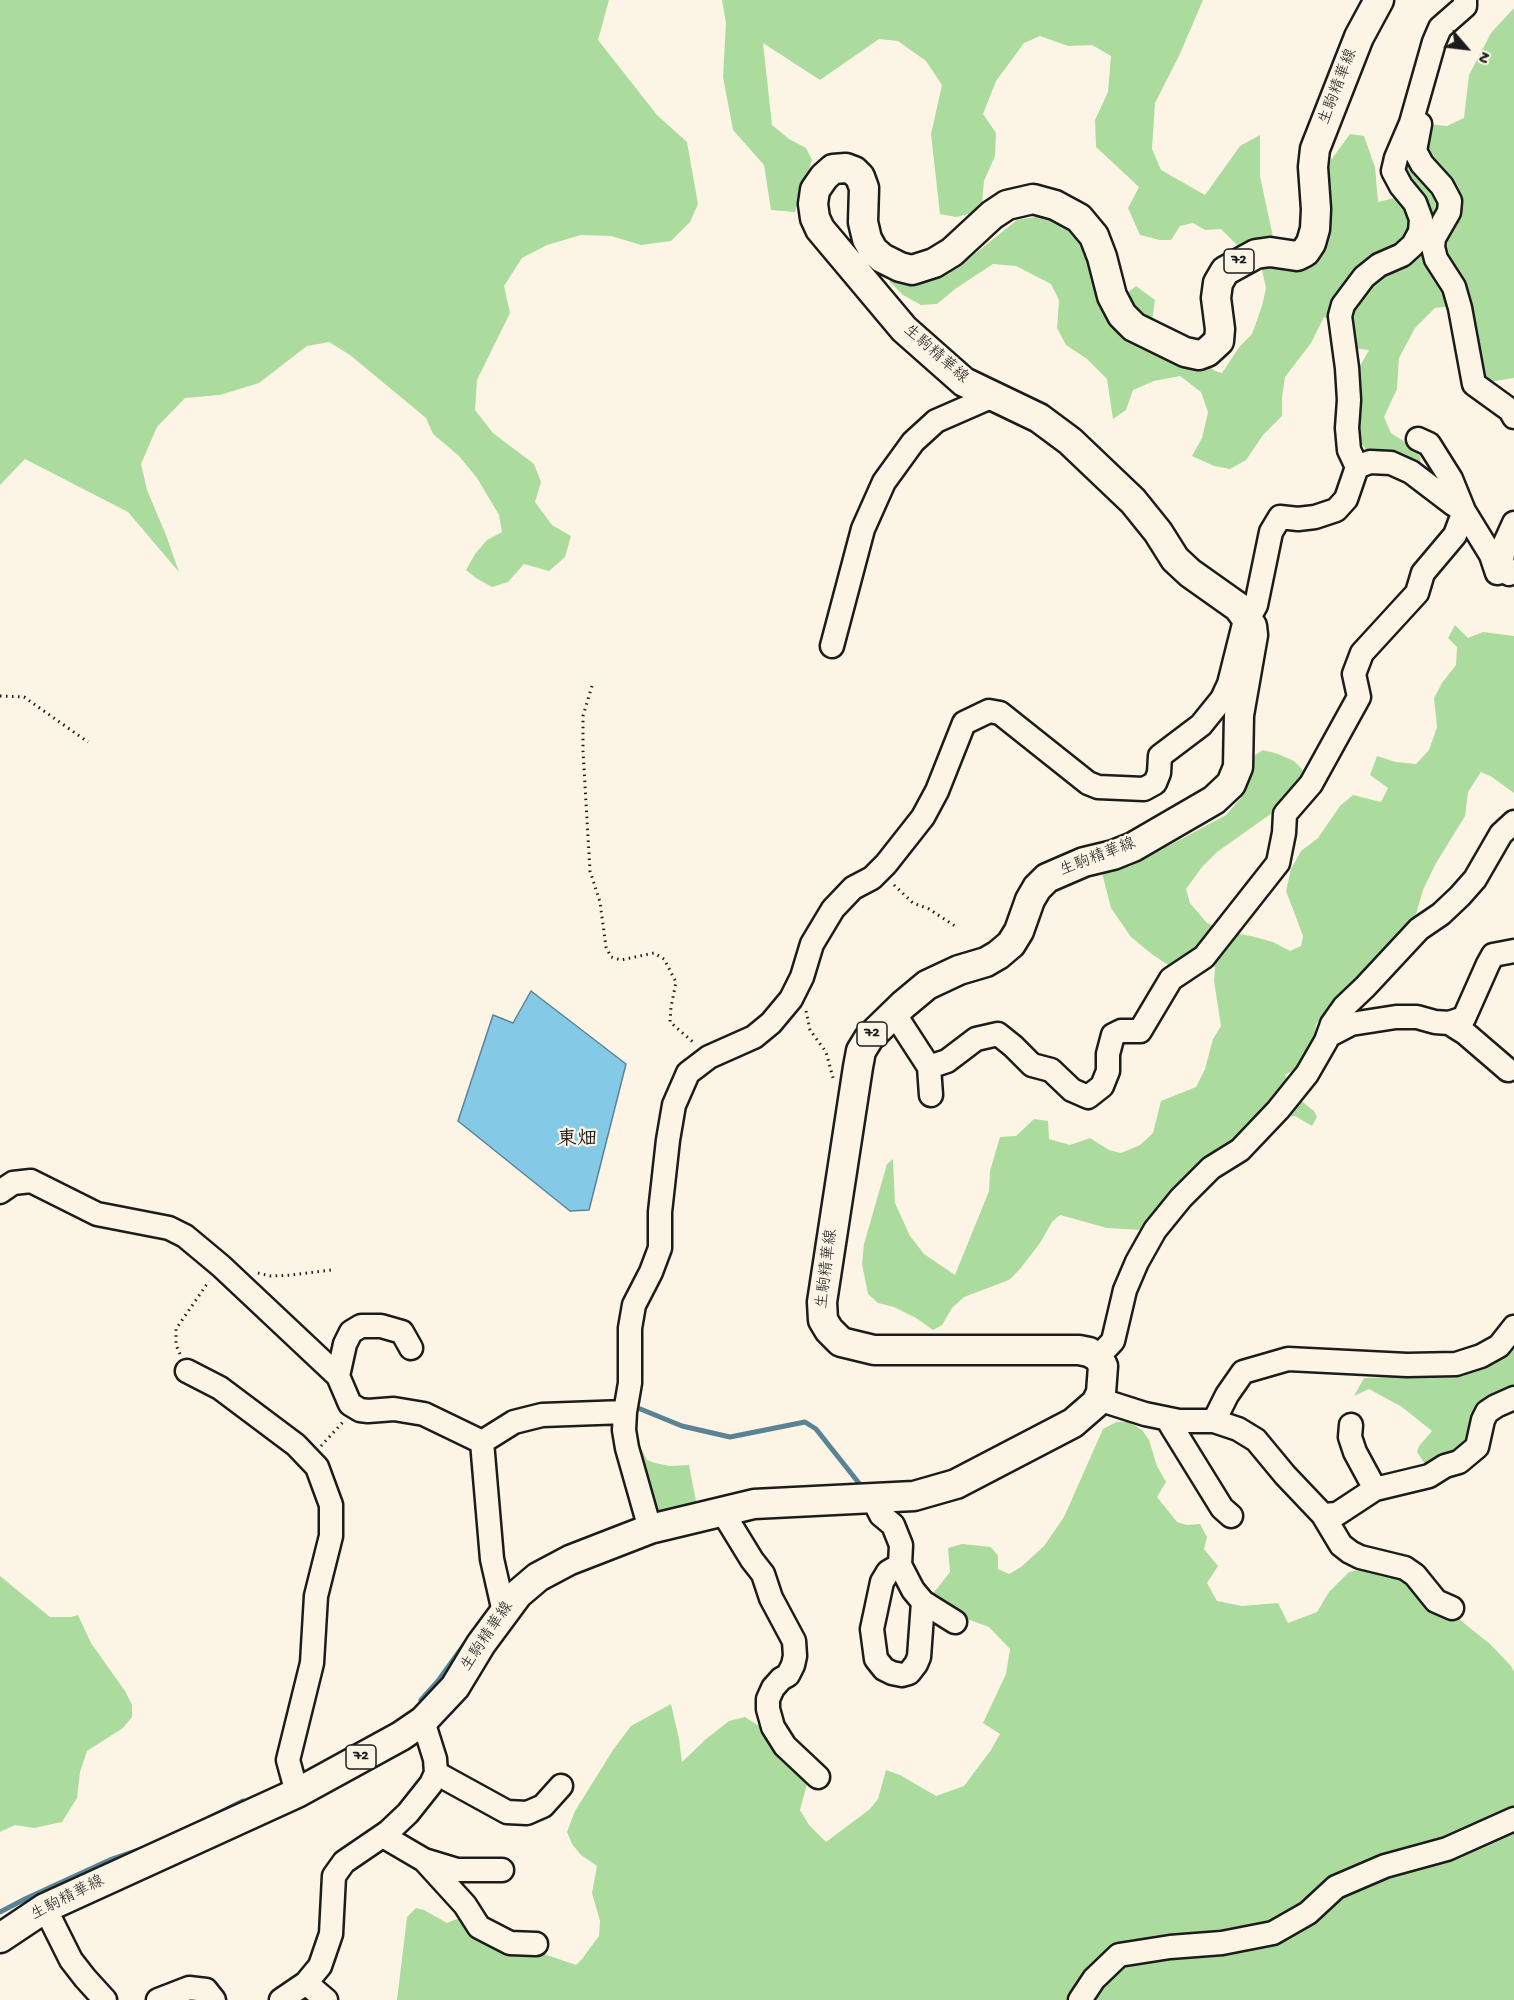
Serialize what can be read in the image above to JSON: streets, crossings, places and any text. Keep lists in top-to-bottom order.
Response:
{
  "streets": {
    "main road": ["生駒精華線", "72"]
  },
  "districts": ["東畑"],
  "north": "bottom right"
}
